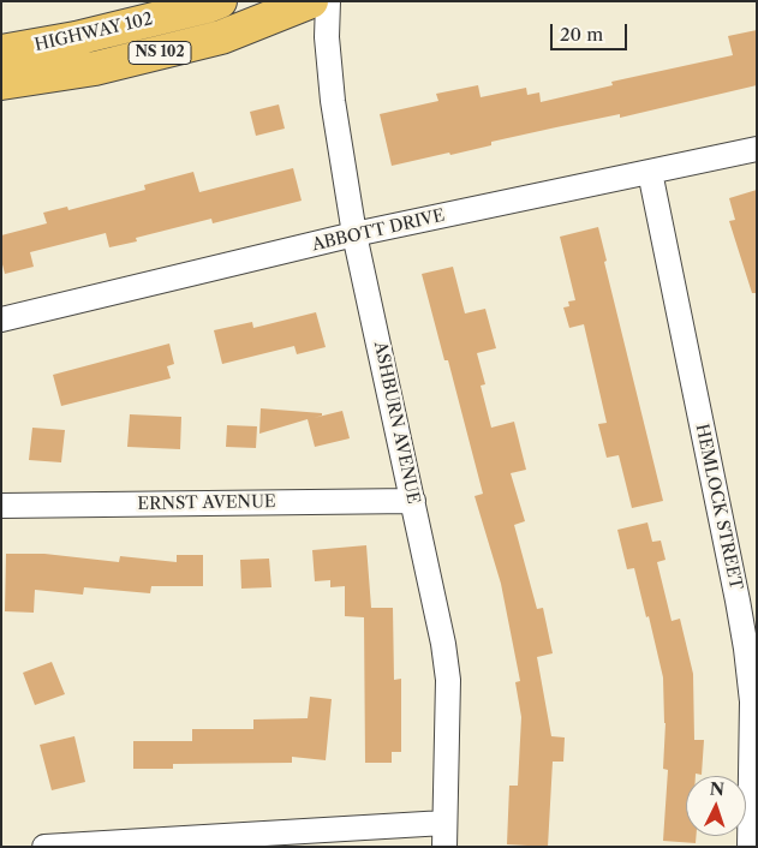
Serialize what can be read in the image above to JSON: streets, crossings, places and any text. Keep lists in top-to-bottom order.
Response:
{
  "streets": {
    "highway": ["HIGHWAY 102", "NS 102"],
    "street": [
      "ABBOTT DRIVE",
      "ASHBURN AVENUE",
      "ERNST AVENUE",
      "HEMLOCK STREET"
    ]
  },
  "crossings": [
    ["ABBOTT DRIVE", "ASHBURN AVENUE"],
    ["ABBOTT DRIVE", "HEMLOCK STREET"],
    ["ASHBURN AVENUE", "ERNST AVENUE"]
  ],
  "scale_bar": "20 m",
  "north": "top"
}
